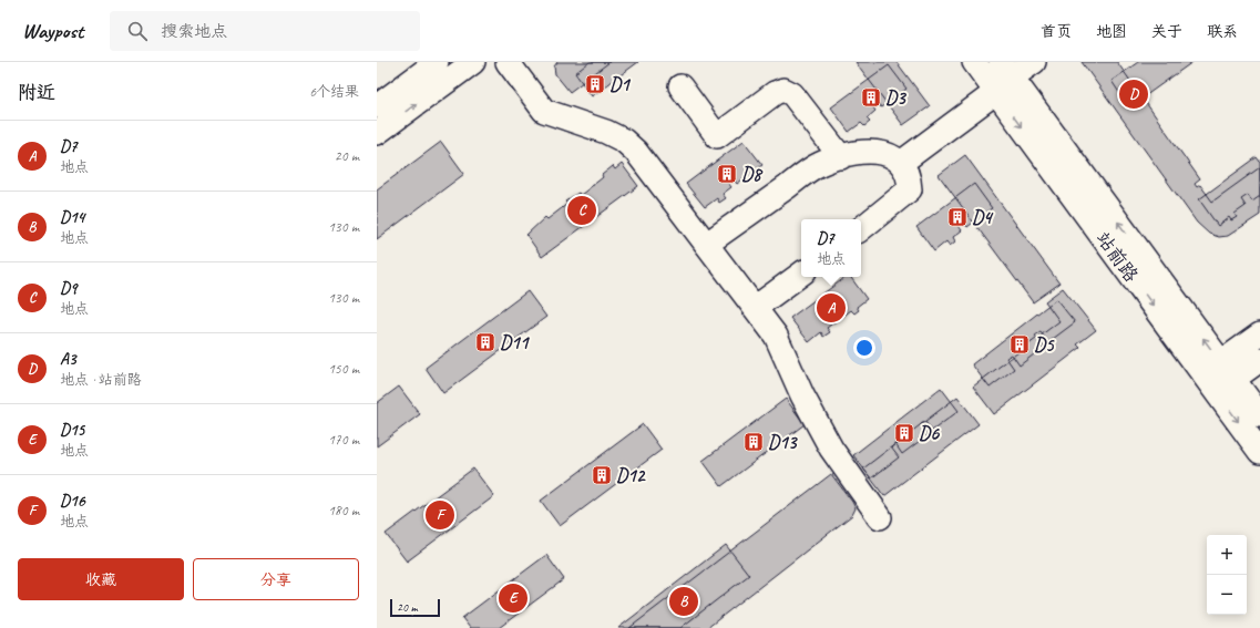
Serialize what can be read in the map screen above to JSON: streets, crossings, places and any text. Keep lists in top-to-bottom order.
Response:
{
  "streets": {
    "street": ["站前路"]
  },
  "places": {
    "building": [
      "D1",
      "D3",
      "D8",
      "D4",
      "D11",
      "D5",
      "D6",
      "D13",
      "D12"
    ]
  },
  "scale_bar": "20 m",
  "page": {
    "header": "Waypost",
    "search": "搜索地点",
    "nav": [
      "首页",
      "地图",
      "关于",
      "联系"
    ],
    "heading": ["附近", "6个结果"],
    "pins": [
      "D",
      "C",
      "A",
      "F",
      "E",
      "B"
    ],
    "list": [
      {
        "mark": "A",
        "name": "D7",
        "note": "地点",
        "value": "20 m"
      },
      {
        "mark": "B",
        "name": "D14",
        "note": "地点",
        "value": "130 m"
      },
      {
        "mark": "C",
        "name": "D9",
        "note": "地点",
        "value": "130 m"
      },
      {
        "mark": "D",
        "name": "A3",
        "note": "地点 · 站前路",
        "value": "150 m"
      },
      {
        "mark": "E",
        "name": "D15",
        "note": "地点",
        "value": "170 m"
      },
      {
        "mark": "F",
        "name": "D16",
        "note": "地点",
        "value": "180 m"
      }
    ],
    "popup": ["D7", "地点"],
    "map_buttons": ["+", "−"],
    "buttons": ["收藏", "分享"],
    "scale": "20 m"
  }
}
